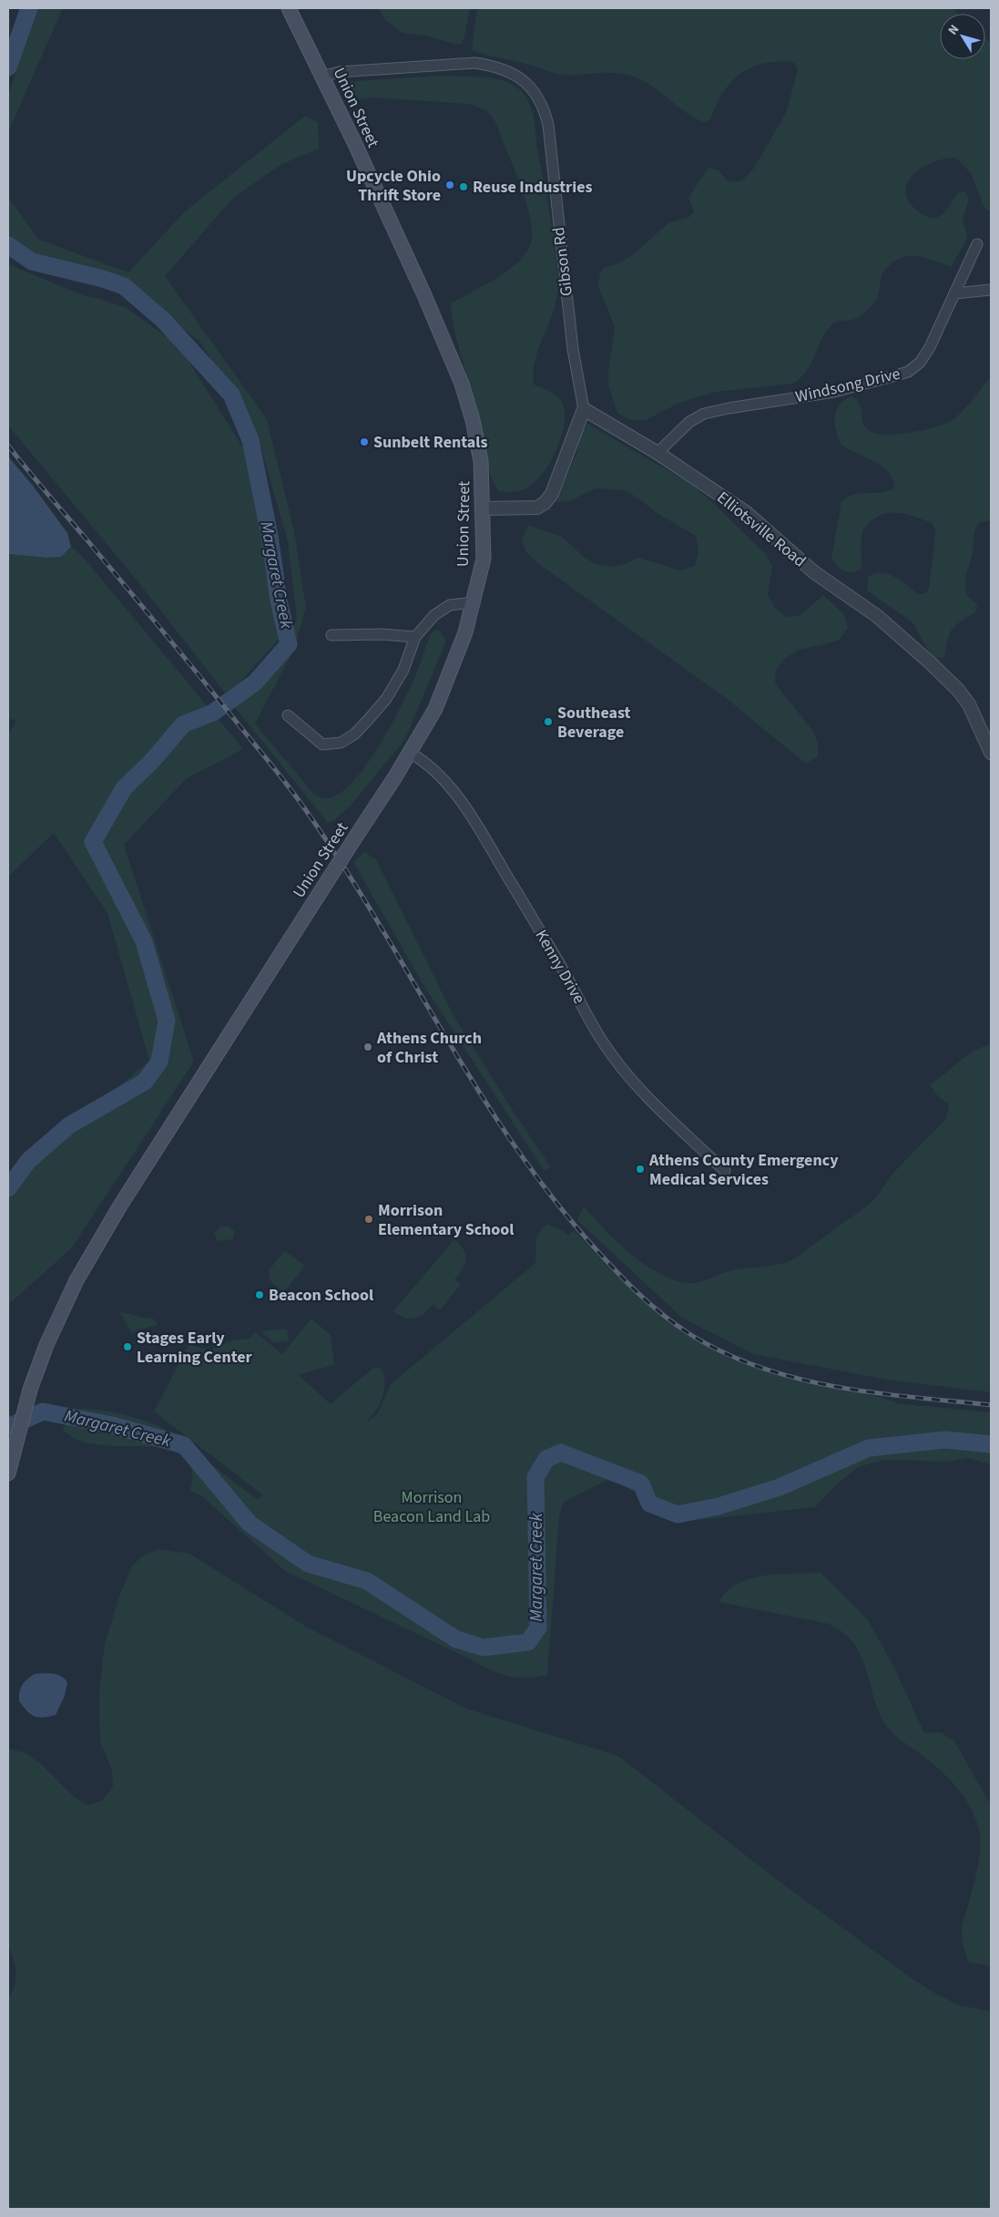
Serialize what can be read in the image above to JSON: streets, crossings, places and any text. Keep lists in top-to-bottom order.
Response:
{
  "streets": {
    "main road": ["Union Street"],
    "street": [
      "Gibson Rd",
      "Windsong Drive",
      "Elliotsville Road",
      "Kenny Drive"
    ]
  },
  "crossings": [
    ["Union Street", "Gibson Rd"],
    ["Union Street", "Kenny Drive"],
    ["Gibson Rd", "Elliotsville Road"],
    ["Windsong Drive", "Elliotsville Road"]
  ],
  "water": ["Margaret Creek"],
  "parks": ["Morrison Beacon Land Lab"],
  "places": [
    "Upcycle Ohio Thrift Store",
    "Reuse Industries",
    "Sunbelt Rentals",
    "Southeast Beverage",
    "Athens Church of Christ",
    "Athens County Emergency Medical Services",
    "Morrison Elementary School",
    "Beacon School",
    "Stages Early Learning Center"
  ],
  "north": "top left"
}
